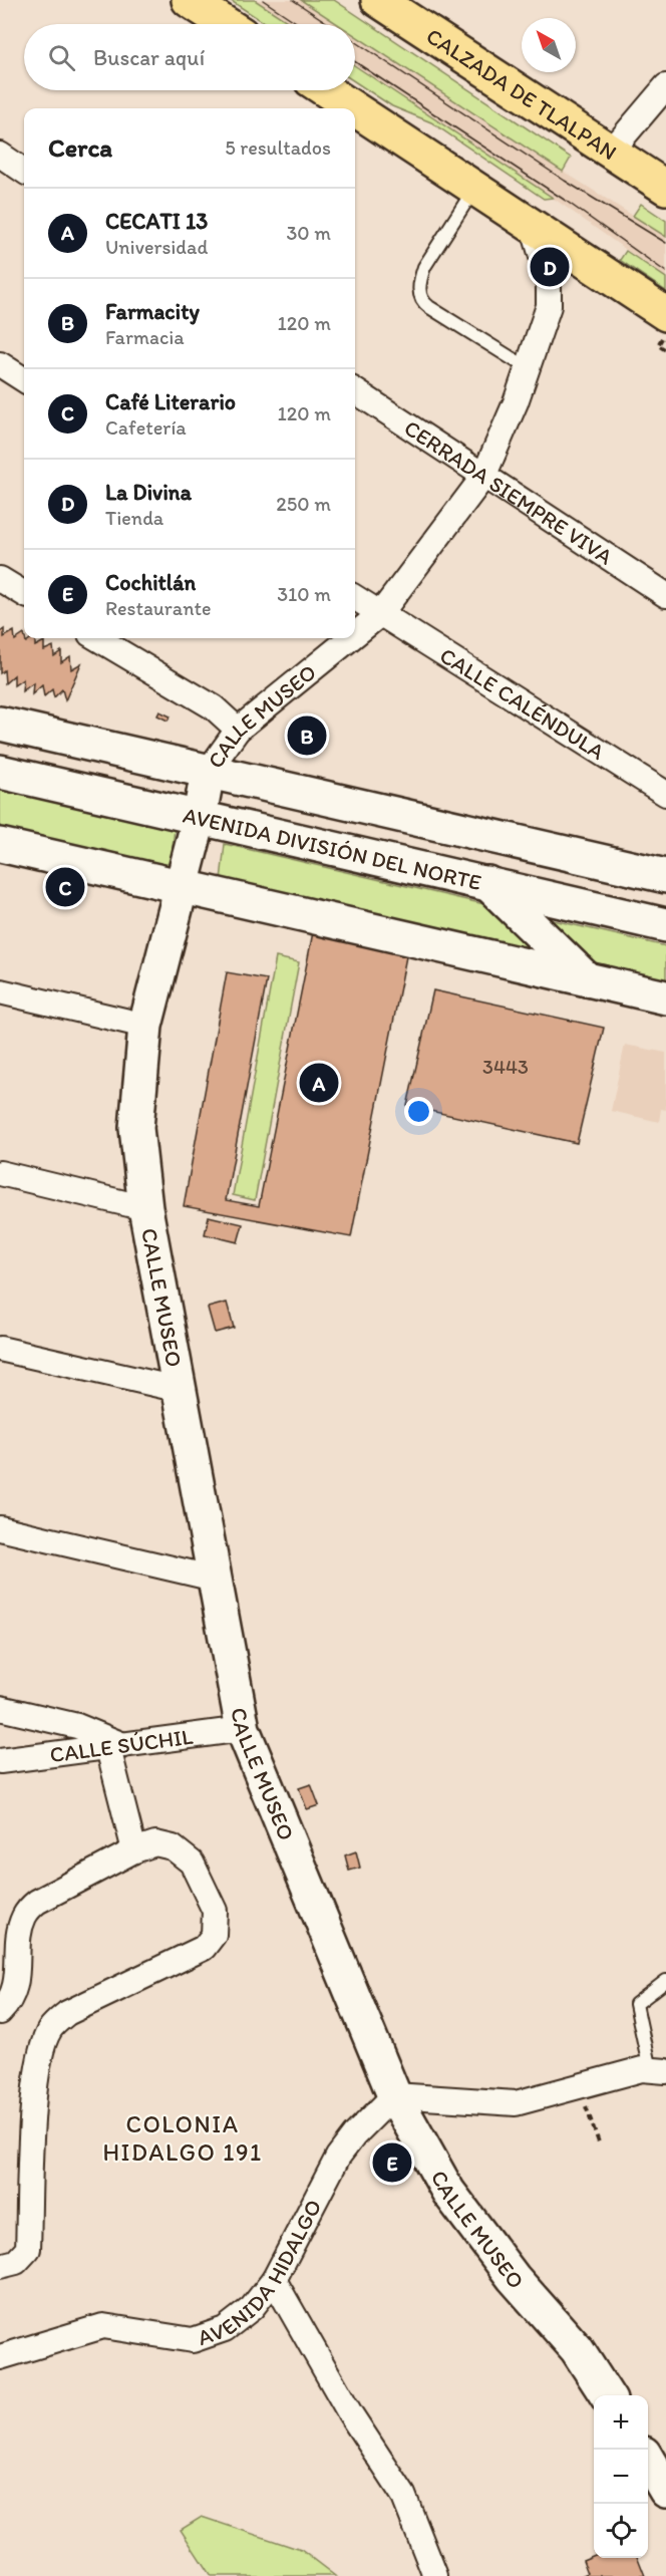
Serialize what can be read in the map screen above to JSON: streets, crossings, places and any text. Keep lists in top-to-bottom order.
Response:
{
  "streets": {
    "highway": ["CALZADA DE TLALPAN"],
    "street": [
      "CERRADA SIEMPRE VIVA",
      "CALLE CALÉNDULA",
      "CALLE MUSEO",
      "AVENIDA DIVISIÓN DEL NORTE",
      "CALLE SÚCHIL",
      "AVENIDA HIDALGO"
    ]
  },
  "crossings": [
    ["CERRADA SIEMPRE VIVA", "CALLE MUSEO"],
    ["CALLE CALÉNDULA", "CALLE MUSEO"],
    ["CALLE MUSEO", "AVENIDA DIVISIÓN DEL NORTE"],
    ["CALLE MUSEO", "CALLE SÚCHIL"],
    ["CALLE MUSEO", "AVENIDA HIDALGO"]
  ],
  "districts": ["COLONIA HIDALGO 191"],
  "house_numbers": ["3443"],
  "north": "top left",
  "page": {
    "search": "Buscar aquí",
    "heading": ["Cerca", "5 resultados"],
    "list": [
      {
        "mark": "A",
        "name": "CECATI 13",
        "note": "Universidad",
        "value": "30 m"
      },
      {
        "mark": "B",
        "name": "Farmacity",
        "note": "Farmacia",
        "value": "120 m"
      },
      {
        "mark": "C",
        "name": "Café Literario",
        "note": "Cafetería",
        "value": "120 m"
      },
      {
        "mark": "D",
        "name": "La Divina",
        "note": "Tienda",
        "value": "250 m"
      },
      {
        "mark": "E",
        "name": "Cochitlán",
        "note": "Restaurante",
        "value": "310 m"
      }
    ],
    "pins": [
      "D",
      "B",
      "C",
      "A",
      "E"
    ],
    "map_buttons": ["+", "−"]
  }
}
